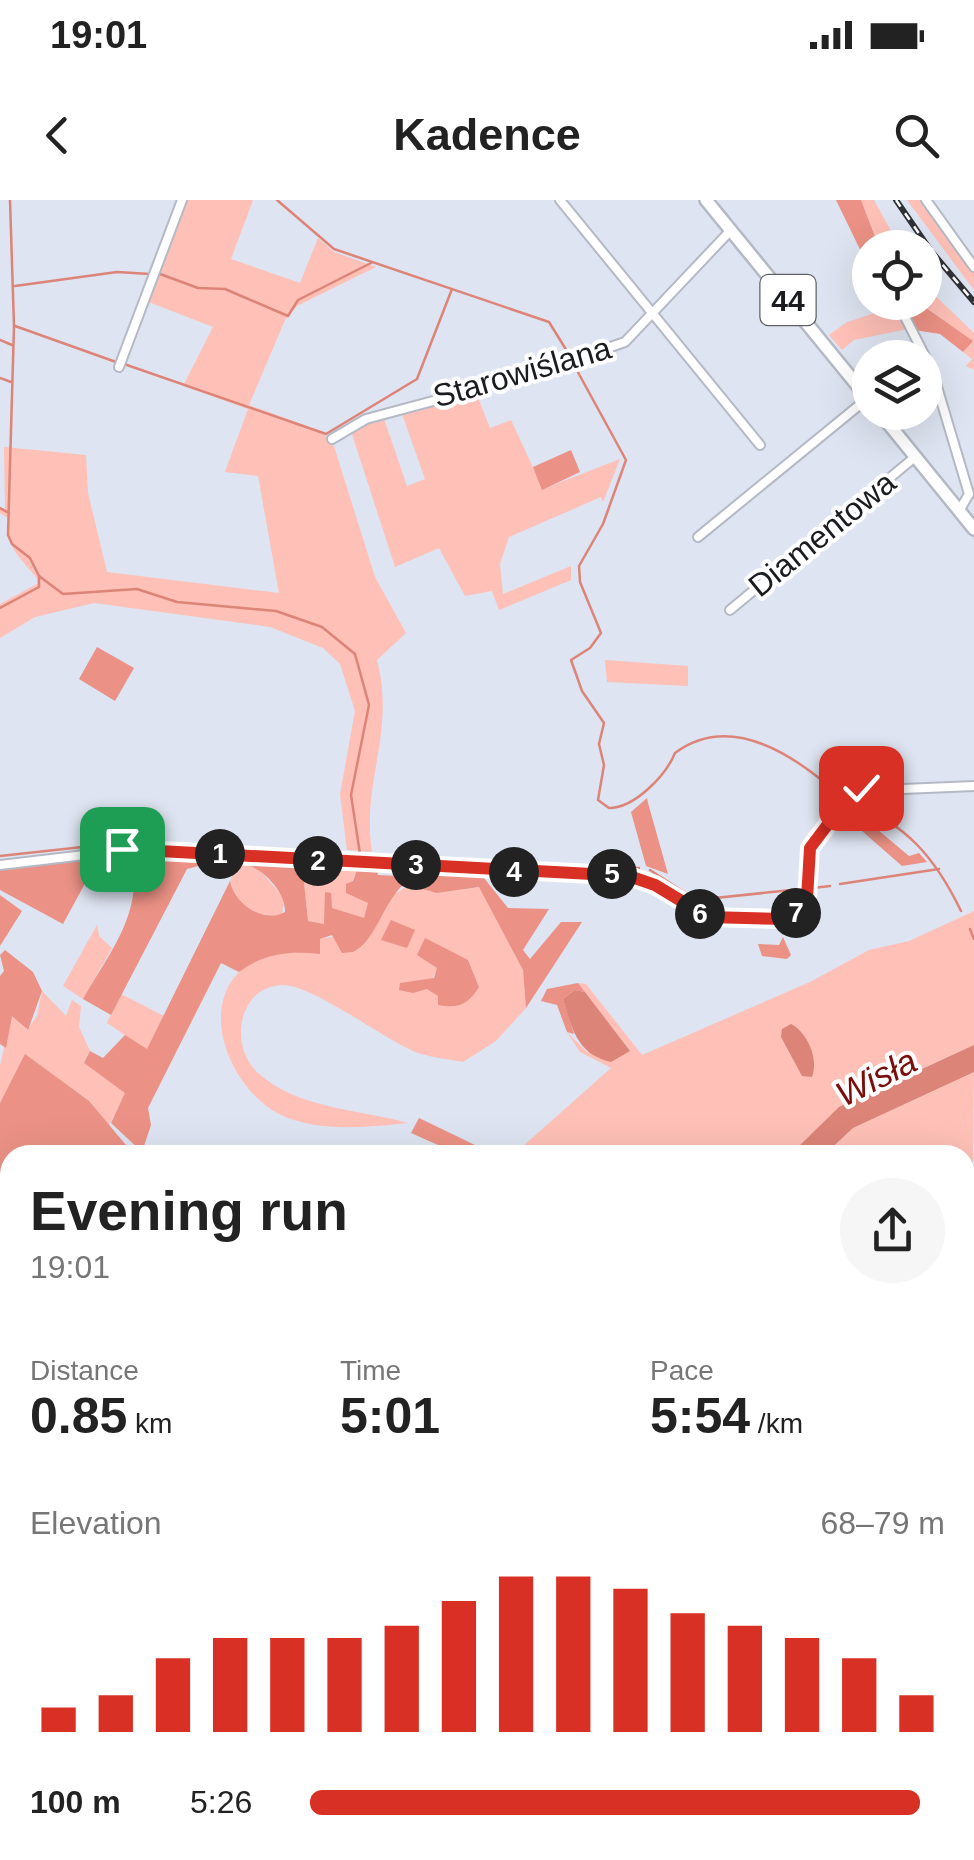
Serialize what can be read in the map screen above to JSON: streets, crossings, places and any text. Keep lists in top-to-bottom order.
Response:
{
  "streets": {
    "main road": ["44"],
    "street": ["Starowiślana", "Diamentowa"]
  },
  "crossings": [
    ["44", "Starowiślana"]
  ],
  "water": ["Wisła"],
  "page": {
    "status": "19:01",
    "header": "Kadence",
    "pins": [
      "1",
      "2",
      "3",
      "4",
      "5",
      "7",
      "6"
    ],
    "heading": ["Evening run", "19:01"],
    "stats": [
      ["Distance", "0.85 km"],
      ["Time", "5:01"],
      ["Pace", "5:54 /km"]
    ],
    "chart": ["Elevation", "68–79 m"],
    "list": [
      {
        "name": "100 m",
        "note": "5:26"
      }
    ]
  }
}
